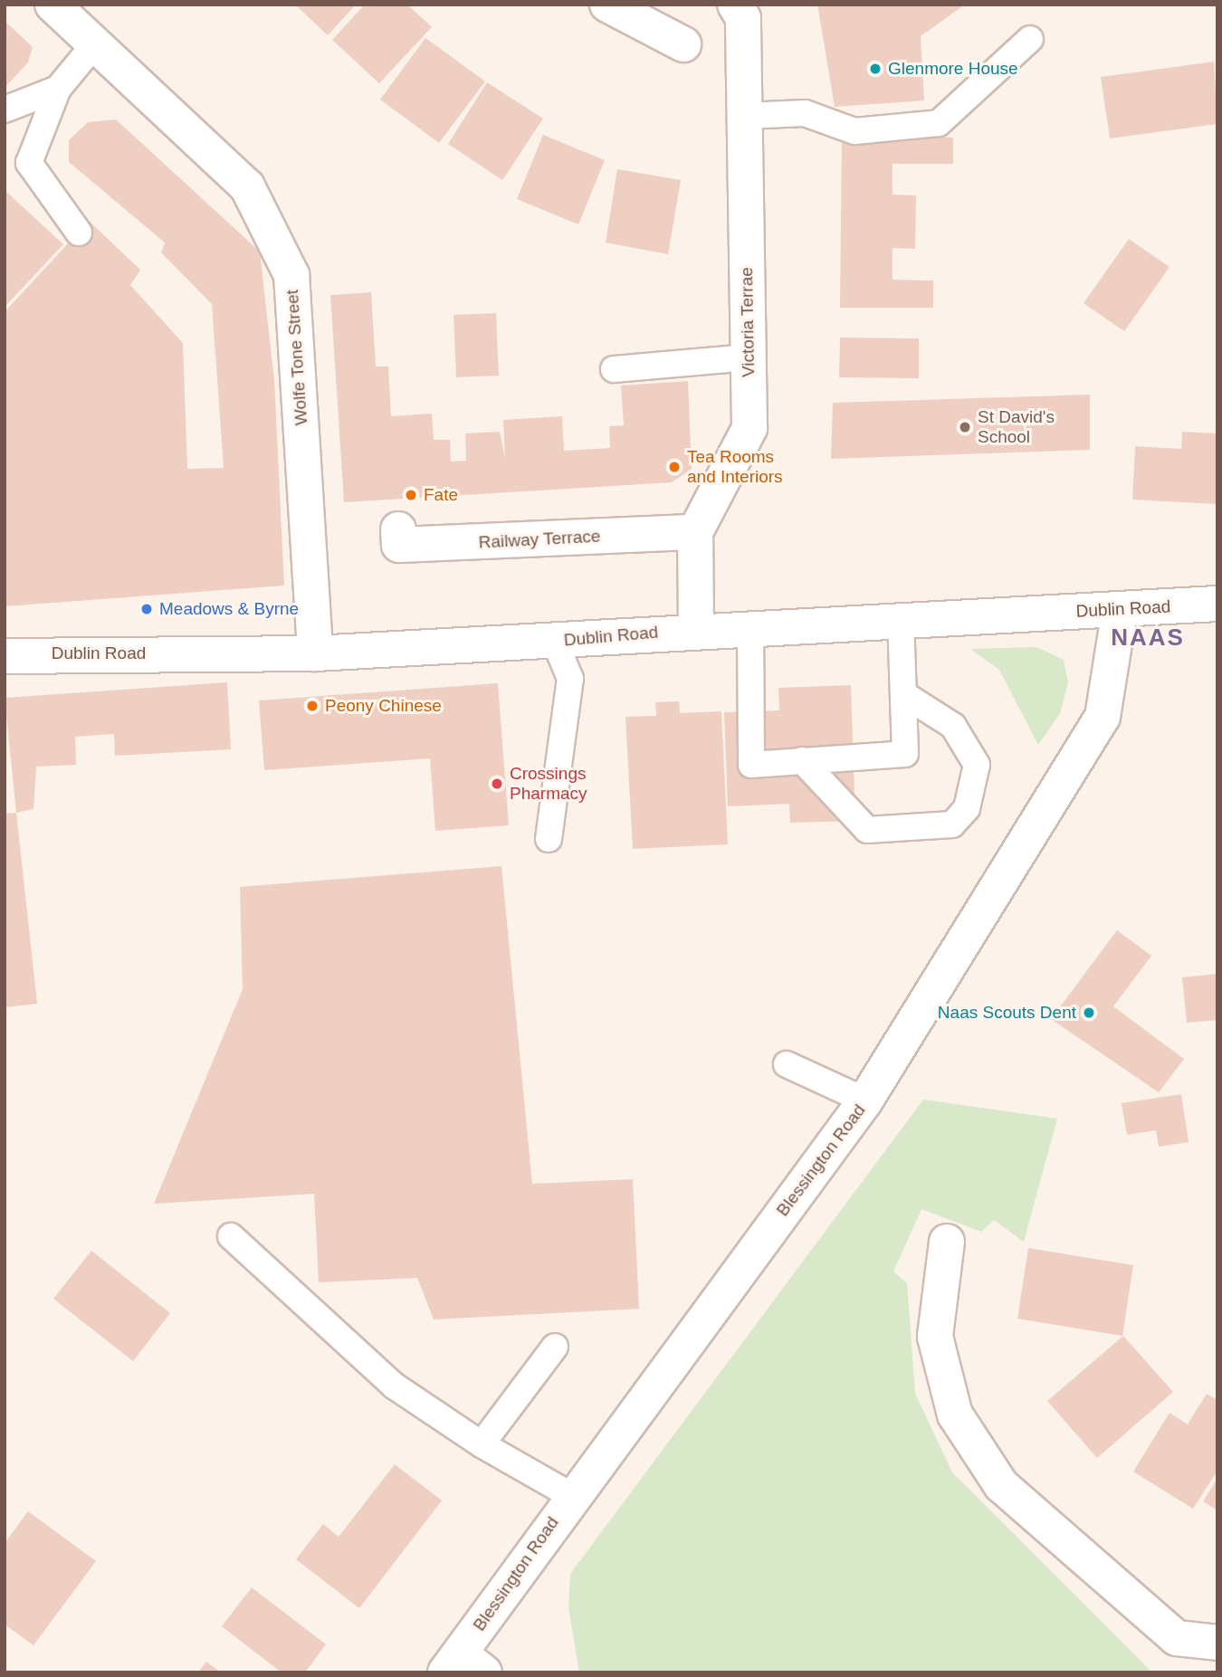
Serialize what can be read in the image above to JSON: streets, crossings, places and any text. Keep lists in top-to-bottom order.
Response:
{
  "streets": {
    "main road": [
      "Victoria Terrae",
      "Wolfe Tone Street",
      "Railway Terrace",
      "Dublin Road",
      "Blessington Road"
    ]
  },
  "crossings": [
    ["Victoria Terrae", "Railway Terrace"],
    ["Victoria Terrae", "Dublin Road"],
    ["Wolfe Tone Street", "Dublin Road"],
    ["Dublin Road", "Blessington Road"]
  ],
  "districts": ["NAAS"],
  "places": [
    "Glenmore House",
    "St David's School",
    "Tea Rooms and Interiors",
    "Fate",
    "Meadows & Byrne",
    "Peony Chinese",
    "Crossings Pharmacy",
    "Naas Scouts Dent"
  ]
}
